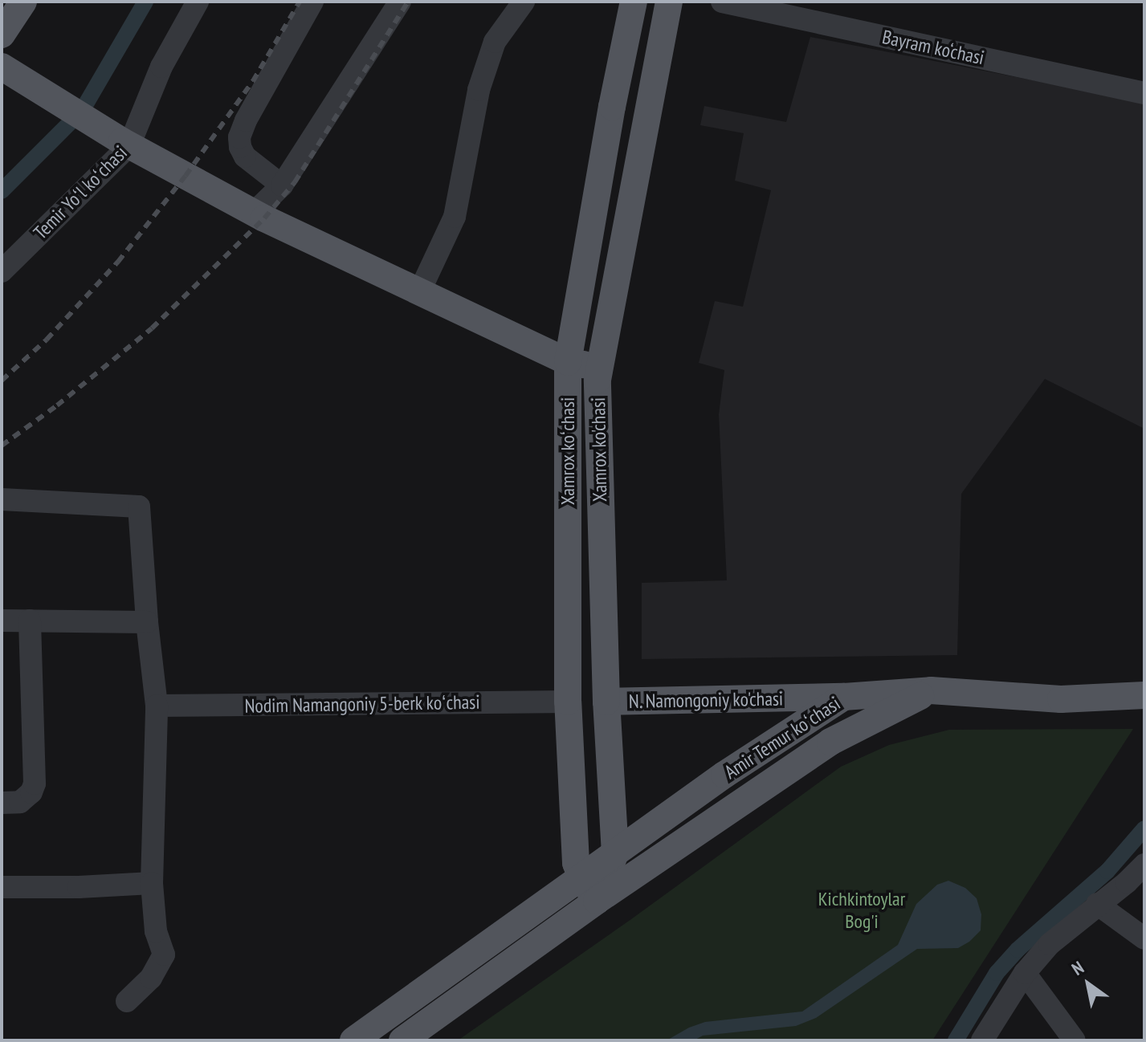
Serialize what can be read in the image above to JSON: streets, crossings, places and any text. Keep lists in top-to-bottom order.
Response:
{
  "streets": {
    "main road": [
      "Xamrox ko'chasi",
      "Xamrox koʻchasi",
      "N. Namongoniy ko'chasi",
      "Amir Temur koʻchasi"
    ],
    "street": ["Bayram ko‘chasi", "Temir Yoʻl koʻchasi", "Nodim Namangoniy 5-berk koʻchasi"]
  },
  "crossings": [
    ["Xamrox ko'chasi", "Xamrox koʻchasi"],
    ["Xamrox ko'chasi", "N. Namongoniy ko'chasi"],
    ["Xamrox ko'chasi", "Amir Temur koʻchasi"],
    ["Xamrox koʻchasi", "Nodim Namangoniy 5-berk koʻchasi"],
    ["Xamrox koʻchasi", "Amir Temur koʻchasi"],
    ["N. Namongoniy ko'chasi", "Amir Temur koʻchasi"]
  ],
  "parks": ["Kichkintoylar Bog'i"],
  "north": "top left"
}
